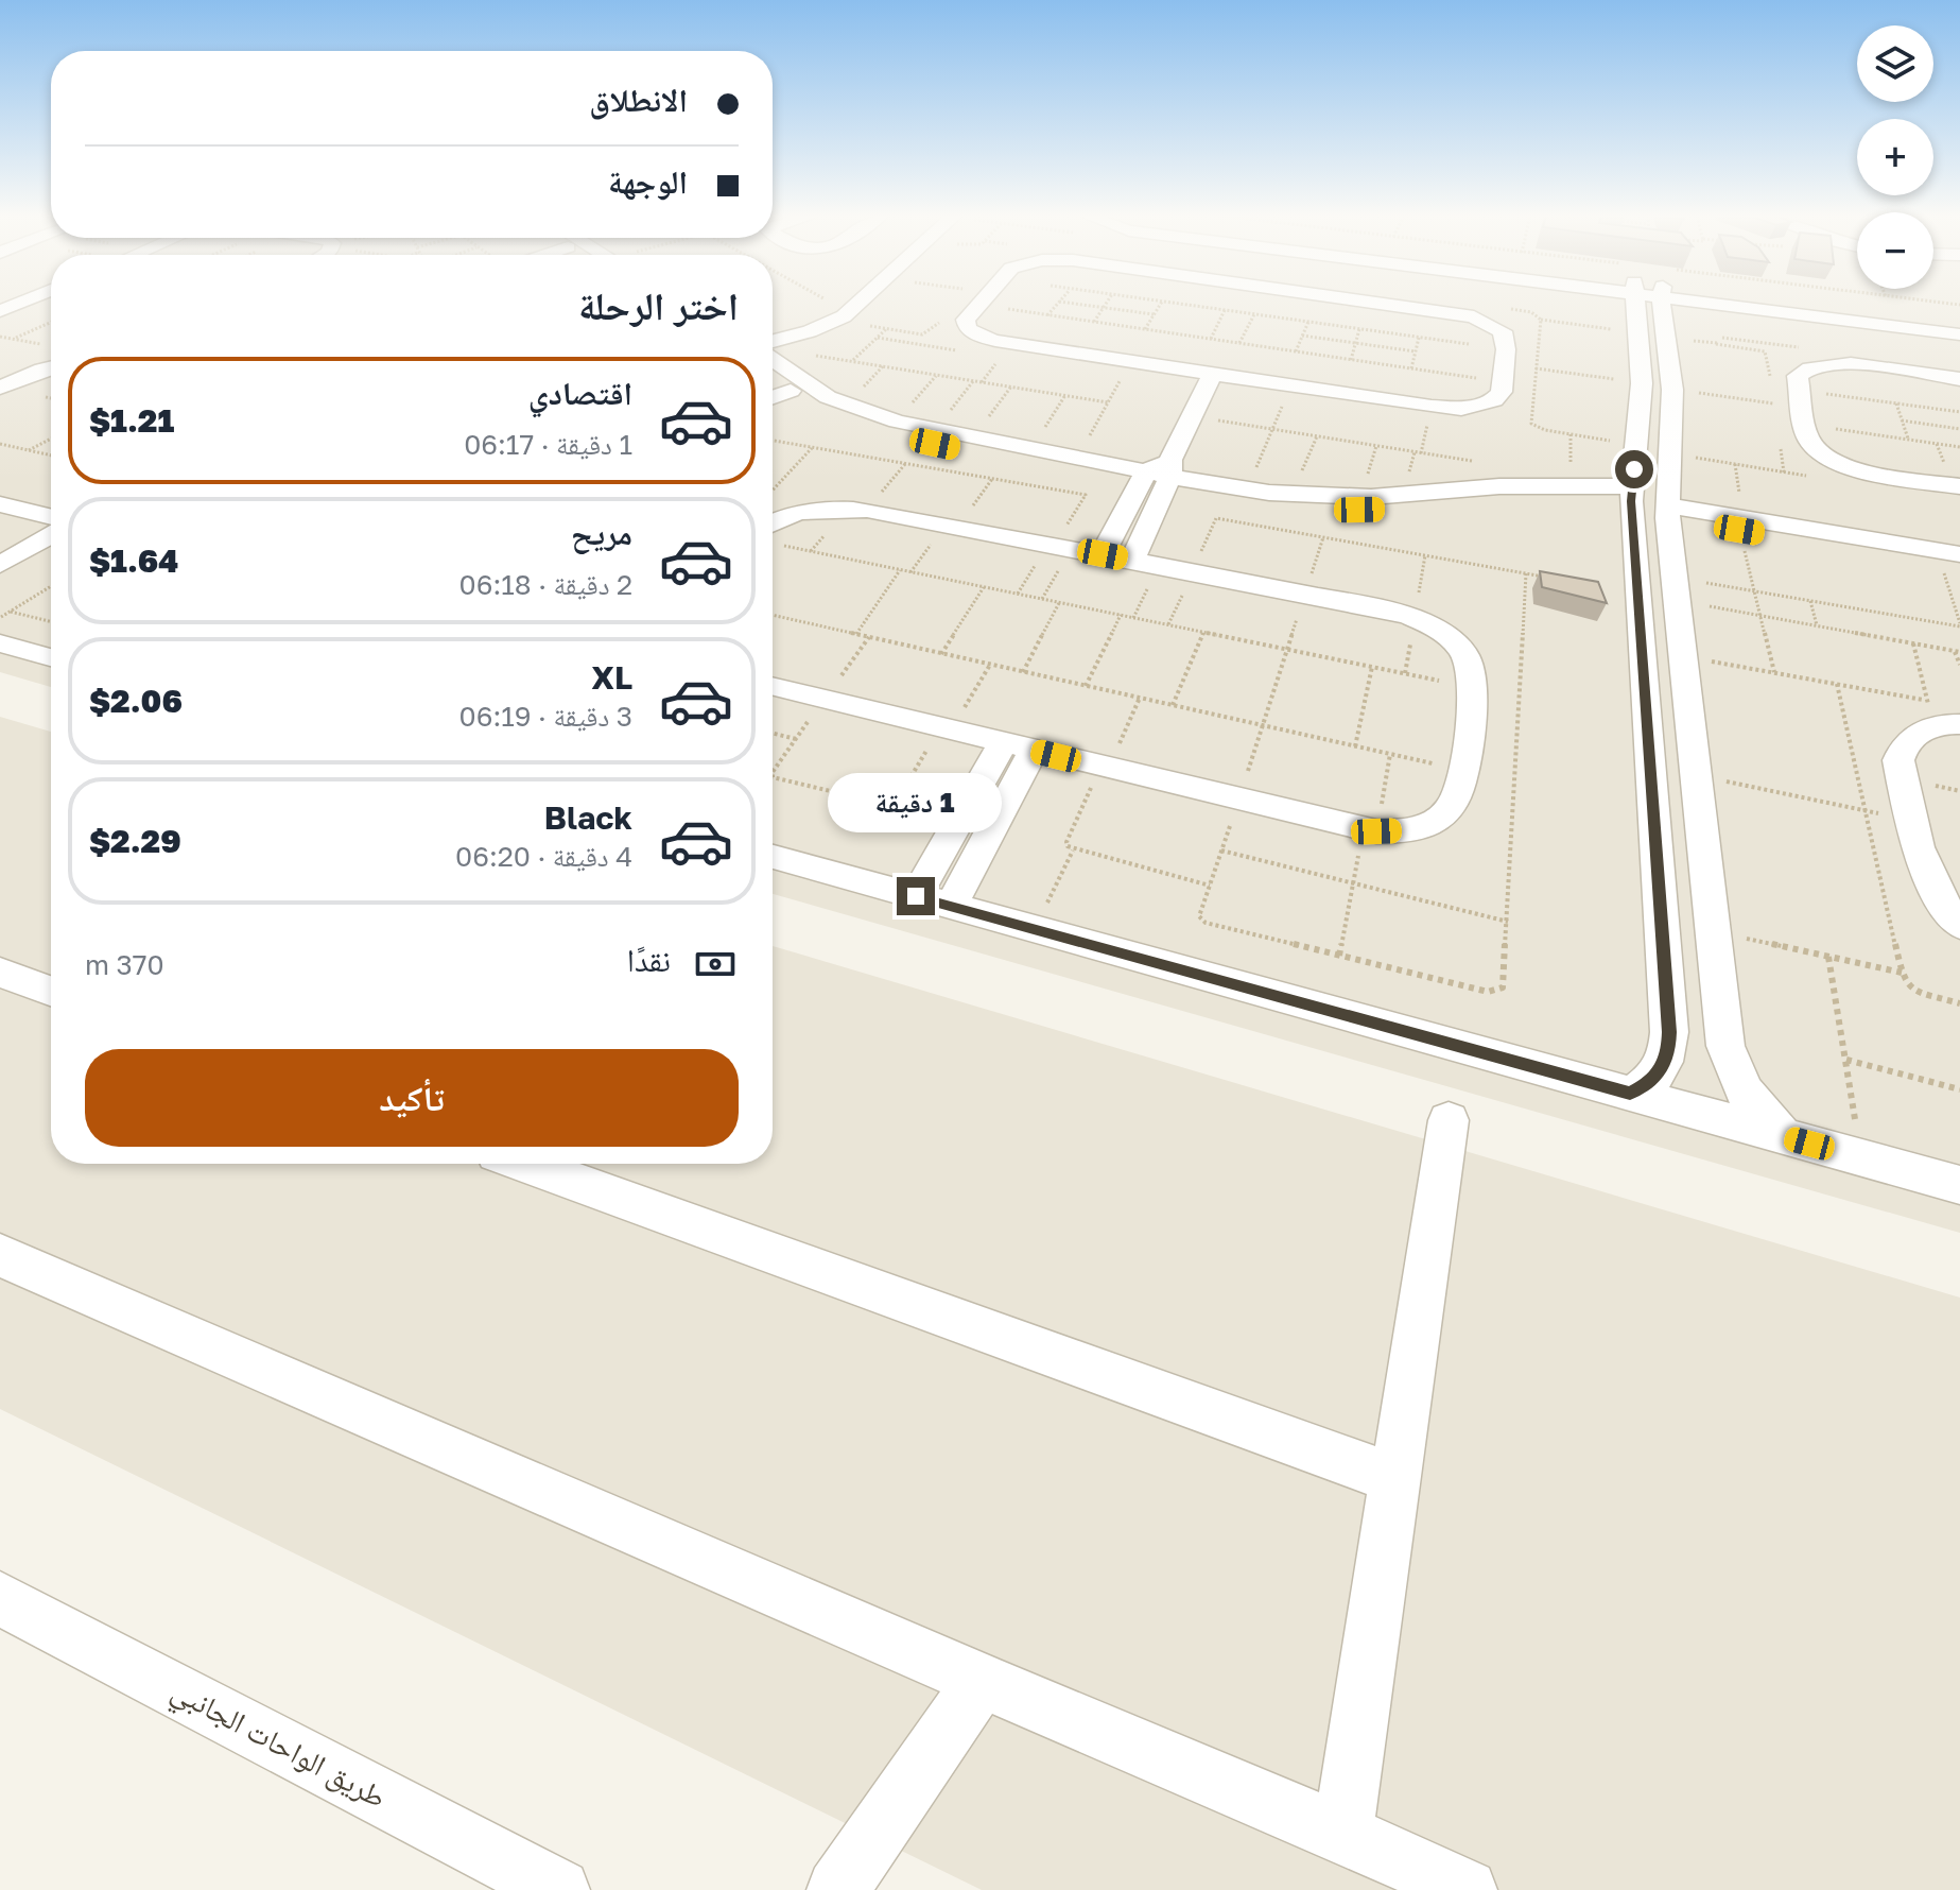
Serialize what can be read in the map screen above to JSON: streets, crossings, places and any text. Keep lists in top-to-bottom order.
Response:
{
  "streets": {
    "street": ["طريق الواحات الجانبي"]
  },
  "page": {
    "map_buttons": ["+", "−"],
    "banner": ["الانطلاق", "الوجهة"],
    "heading": "اختر الرحلة",
    "list": [
      {
        "name": "اقتصادي",
        "note": "1 دقيقة · 06:17",
        "value": "$1.21"
      },
      {
        "name": "مريح",
        "note": "2 دقيقة · 06:18",
        "value": "$1.64"
      },
      {
        "name": "XL",
        "note": "3 دقيقة · 06:19",
        "value": "$2.06"
      },
      {
        "name": "Black",
        "note": "4 دقيقة · 06:20",
        "value": "$2.29"
      }
    ],
    "bubble": "1 دقيقة",
    "pay": ["نقدًا", "370 m"],
    "buttons": "تأكيد"
  }
}
